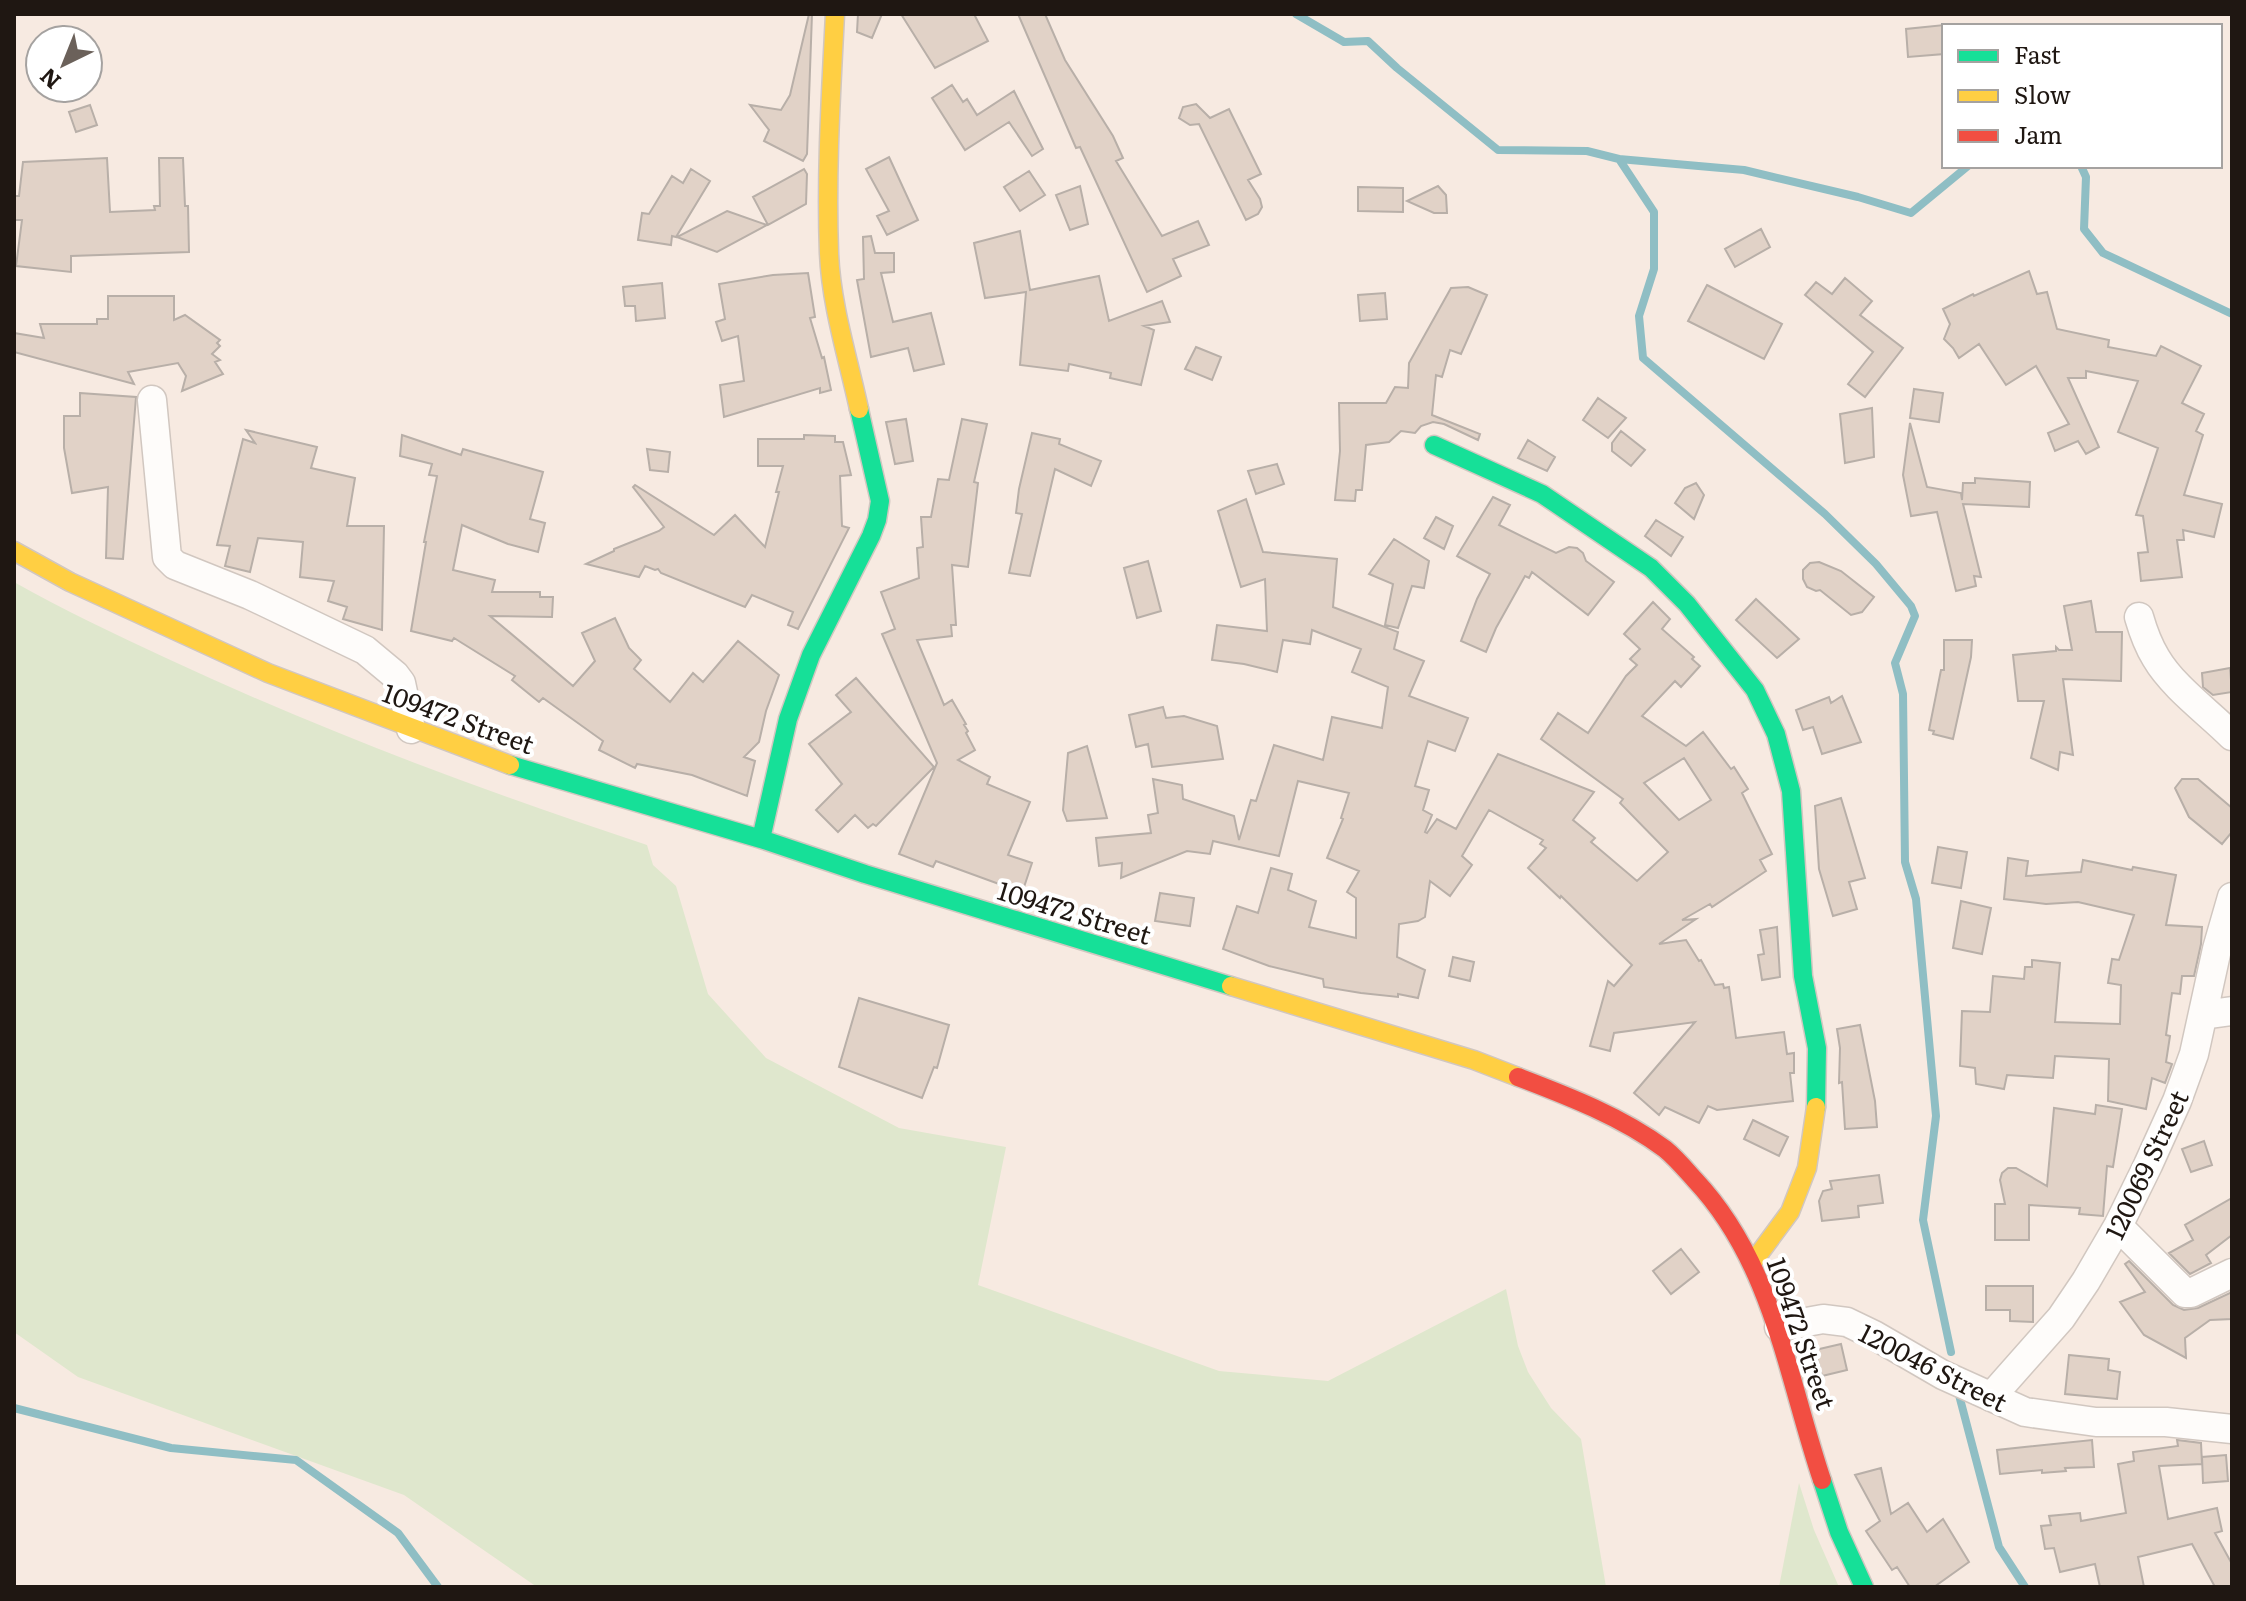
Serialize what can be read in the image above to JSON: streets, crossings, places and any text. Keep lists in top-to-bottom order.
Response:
{
  "streets": {
    "street": ["109472 Street", "120069 Street", "120046 Street"]
  },
  "crossings": [
    ["109472 Street", "120046 Street"],
    ["120069 Street", "120046 Street"]
  ],
  "legend": ["Fast", "Slow", "Jam"],
  "north": "bottom left"
}
